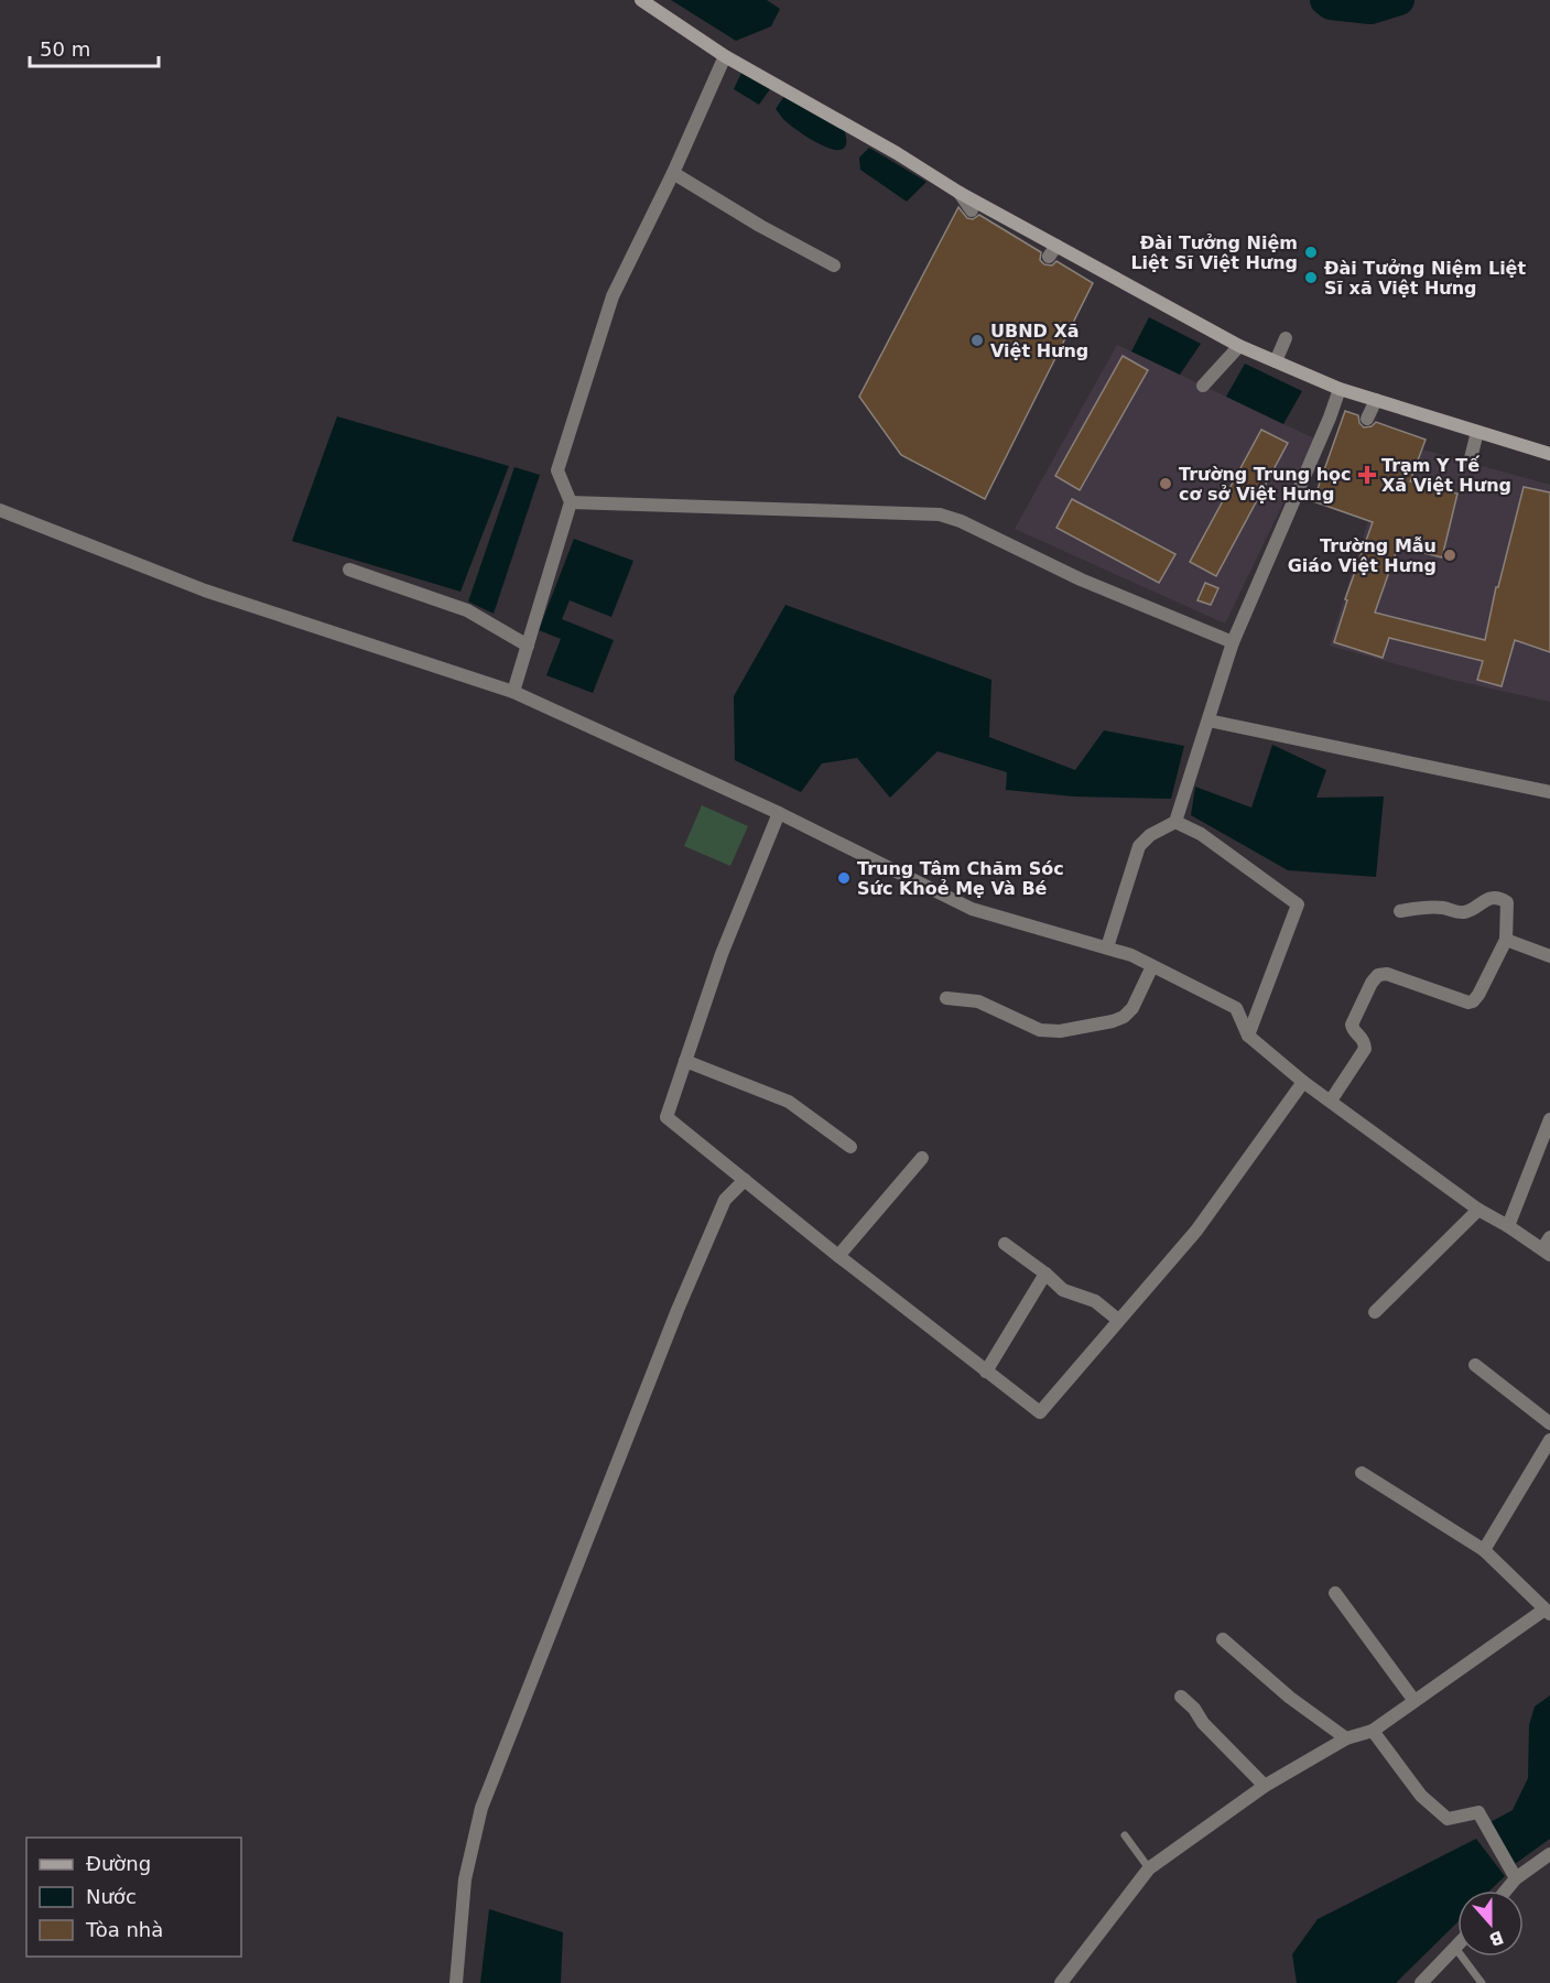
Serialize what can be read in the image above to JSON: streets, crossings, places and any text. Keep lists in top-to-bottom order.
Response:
{
  "places": {
    "other": [
      "Đài Tưởng Niệm Liệt Sĩ Việt Hưng",
      "Đài Tưởng Niệm Liệt Sĩ xã Việt Hưng",
      "UBND Xã Việt Hưng",
      "Trường Trung học cơ sở Việt Hưng",
      "Trường Mẫu Giáo Việt Hưng",
      "Trung Tâm Chăm Sóc Sức Khoẻ Mẹ Và Bé"
    ],
    "health": ["Trạm Y Tế Xã Việt Hưng"]
  },
  "legend": ["Đường", "Nước", "Tòa nhà"],
  "scale_bar": "50 m",
  "north": "bottom"
}
